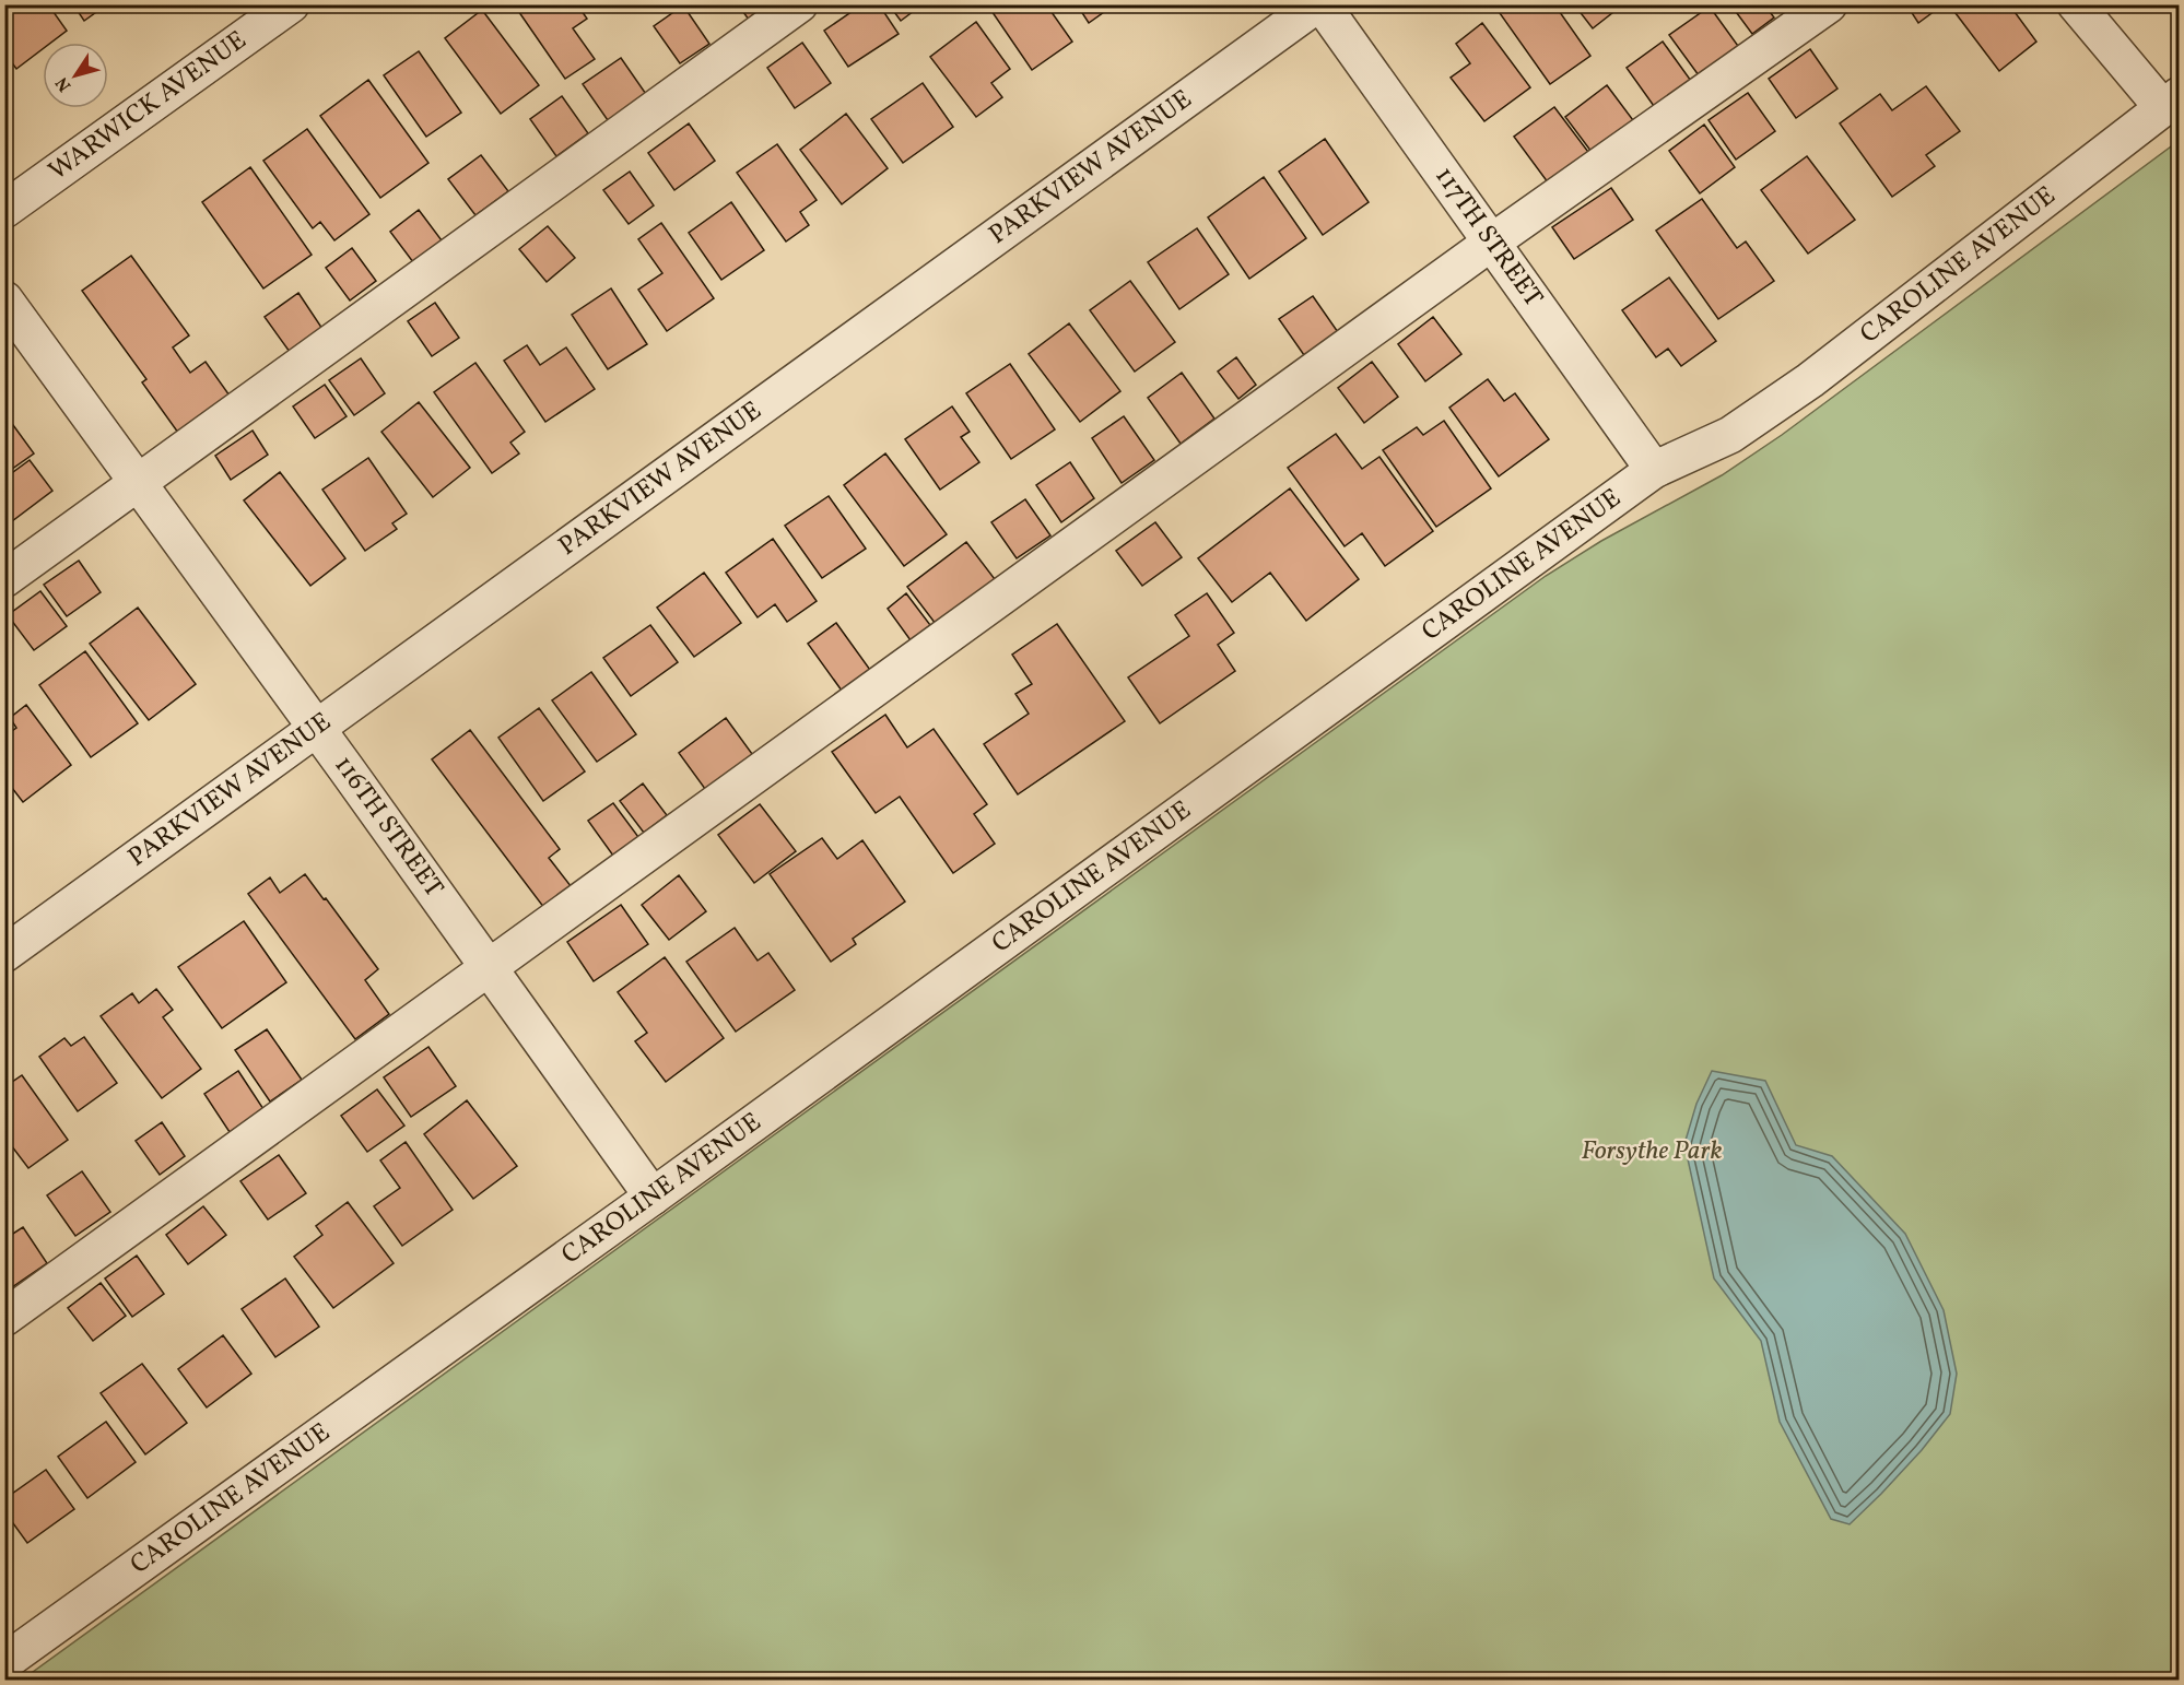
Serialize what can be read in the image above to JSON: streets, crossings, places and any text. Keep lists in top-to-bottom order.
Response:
{
  "streets": {
    "street": [
      "WARWICK AVENUE",
      "PARKVIEW AVENUE",
      "117TH STREET",
      "CAROLINE AVENUE",
      "116TH STREET"
    ]
  },
  "crossings": [
    ["PARKVIEW AVENUE", "117TH STREET"],
    ["PARKVIEW AVENUE", "116TH STREET"],
    ["117TH STREET", "CAROLINE AVENUE"],
    ["CAROLINE AVENUE", "116TH STREET"]
  ],
  "parks": ["Forsythe Park"],
  "north": "bottom left"
}
